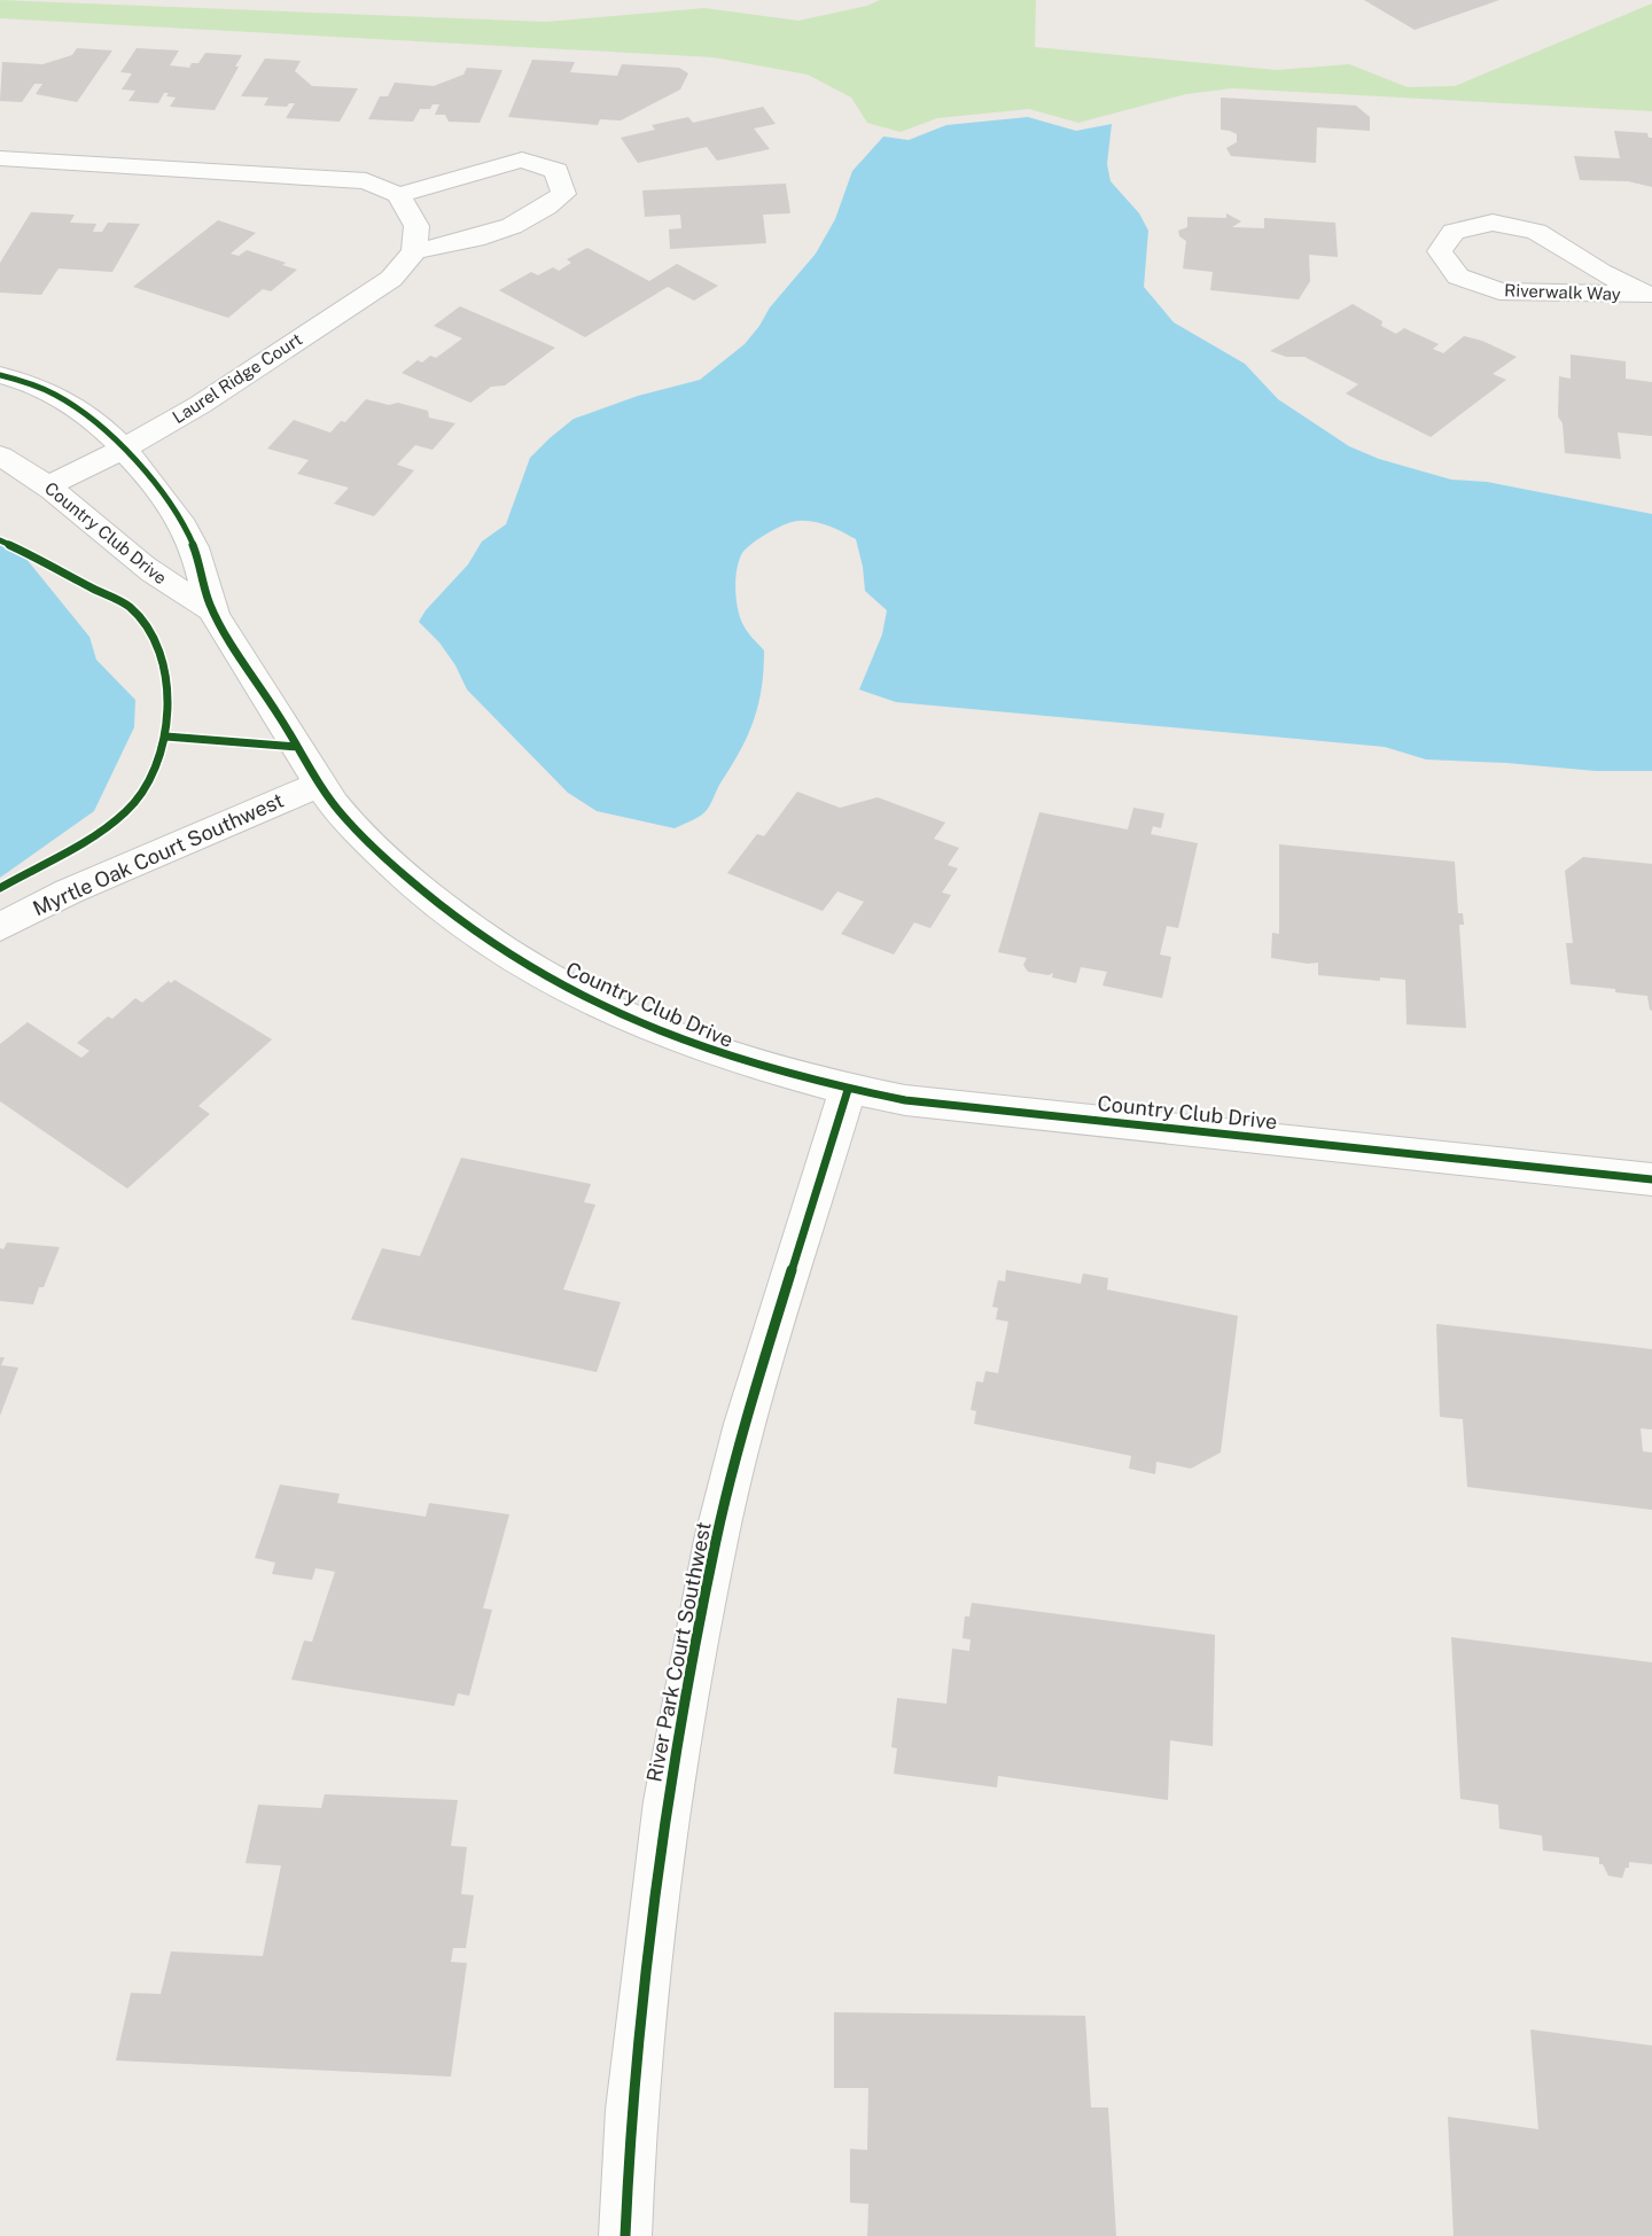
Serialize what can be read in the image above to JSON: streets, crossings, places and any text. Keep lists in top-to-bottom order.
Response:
{
  "streets": {
    "street": [
      "Riverwalk Way",
      "Laurel Ridge Court",
      "Country Club Drive",
      "Myrtle Oak Court Southwest",
      "River Park Court Southwest"
    ]
  },
  "crossings": [
    ["Laurel Ridge Court", "Country Club Drive"],
    ["Country Club Drive", "Myrtle Oak Court Southwest"],
    ["Country Club Drive", "River Park Court Southwest"]
  ]
}
